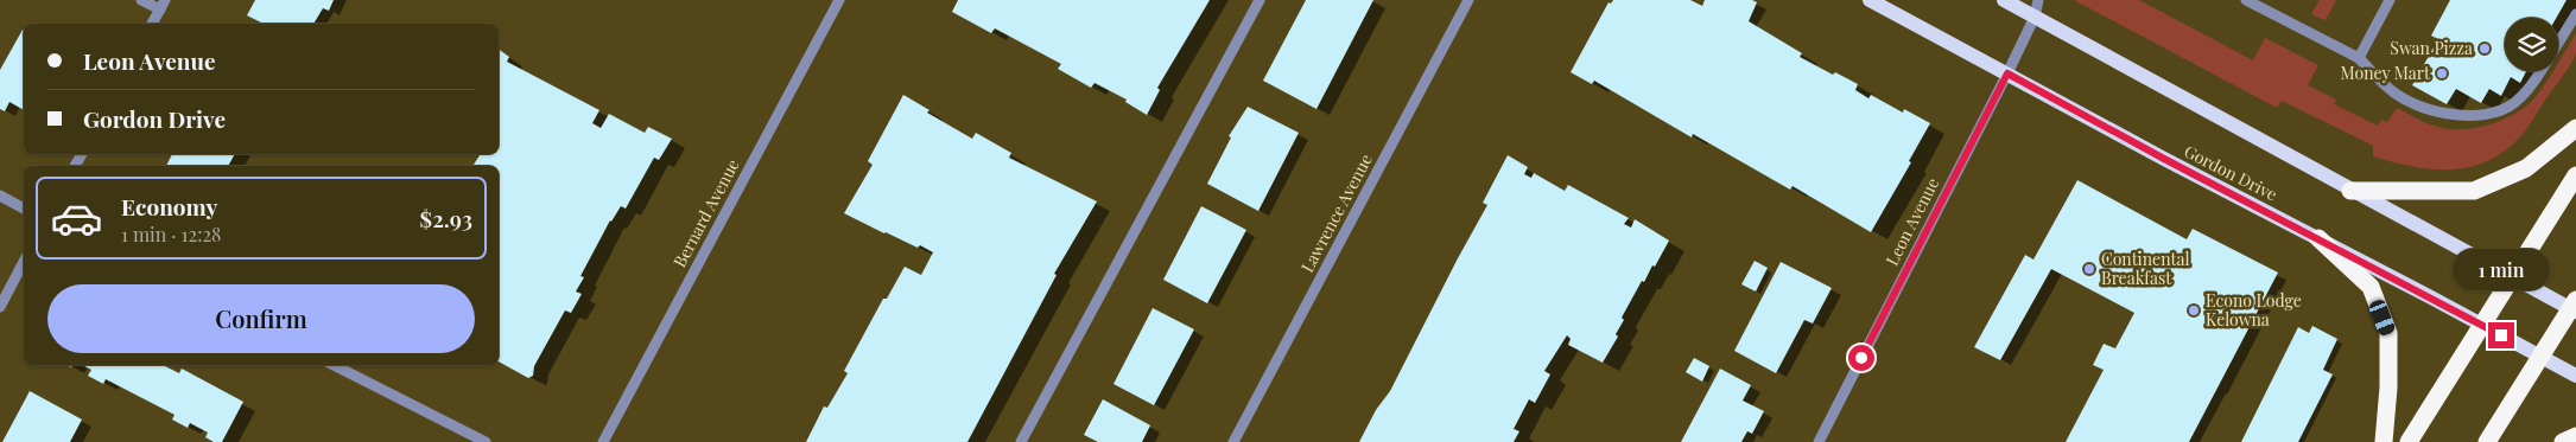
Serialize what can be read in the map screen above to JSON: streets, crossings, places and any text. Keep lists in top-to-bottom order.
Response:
{
  "streets": {
    "main road": ["Gordon Drive"],
    "street": ["Bernard Avenue", "Lawrence Avenue", "Leon Avenue"]
  },
  "crossings": [
    ["Gordon Drive", "Leon Avenue"]
  ],
  "places": [
    "Swan Pizza",
    "Money Mart",
    "Continental Breakfast",
    "Econo Lodge Kelowna"
  ],
  "page": {
    "banner": ["Leon Avenue", "Gordon Drive"],
    "list": [
      {
        "name": "Economy",
        "note": "1 min · 12:28",
        "value": "$2.93"
      }
    ],
    "bubble": "1 min",
    "buttons": "Confirm"
  }
}
